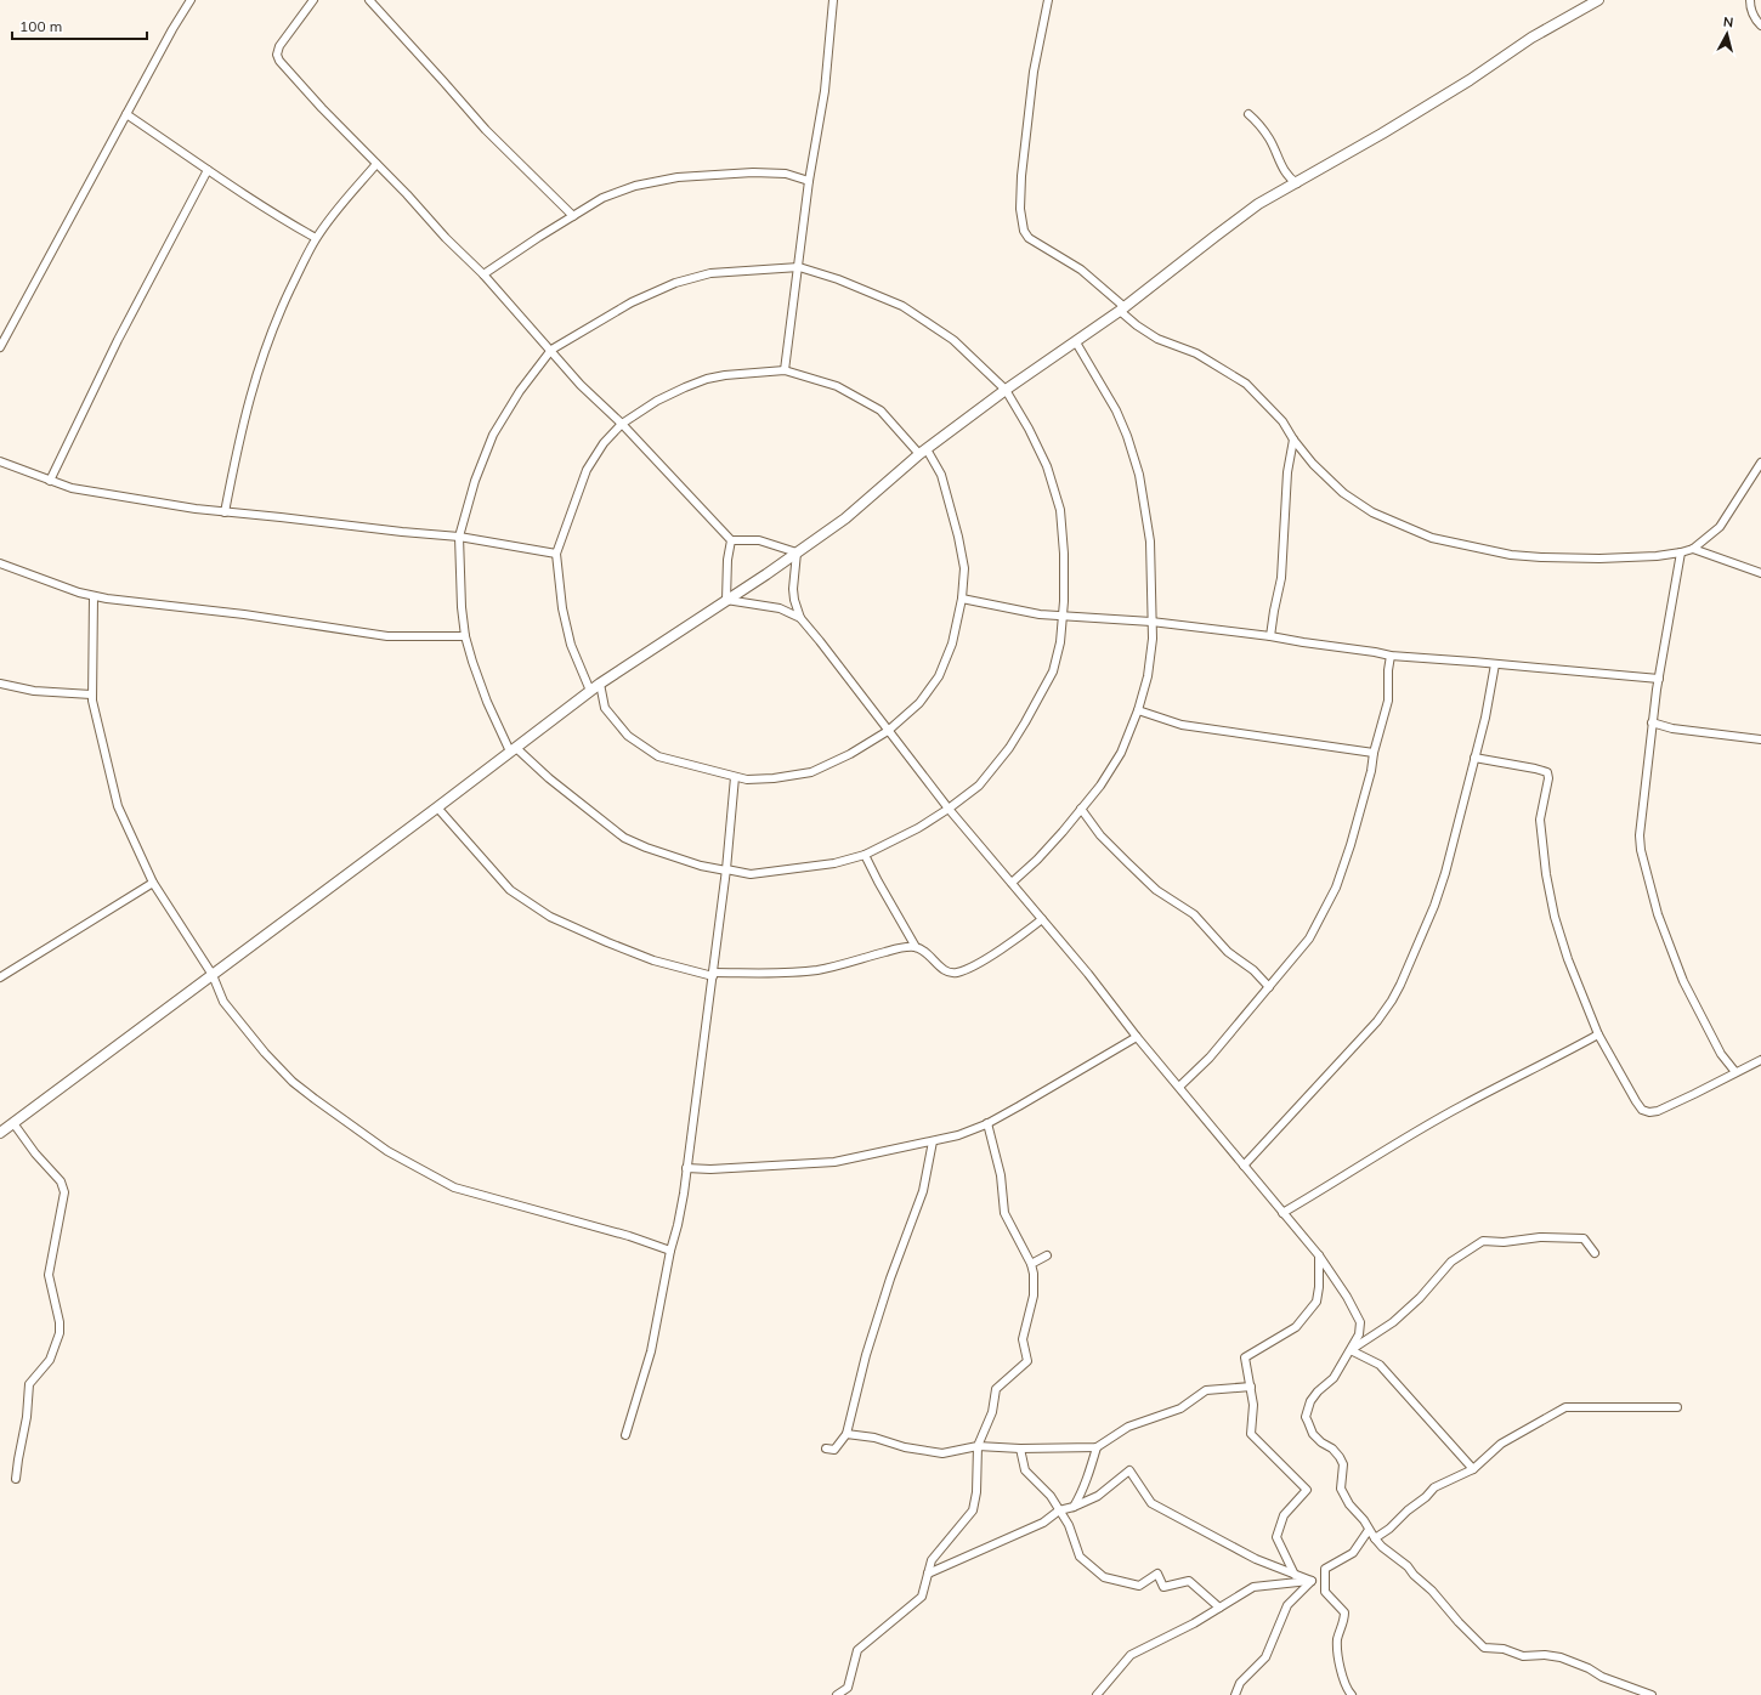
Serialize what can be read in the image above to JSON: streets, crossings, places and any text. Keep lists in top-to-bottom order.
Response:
{
  "scale_bar": "100 m",
  "north": "top"
}
